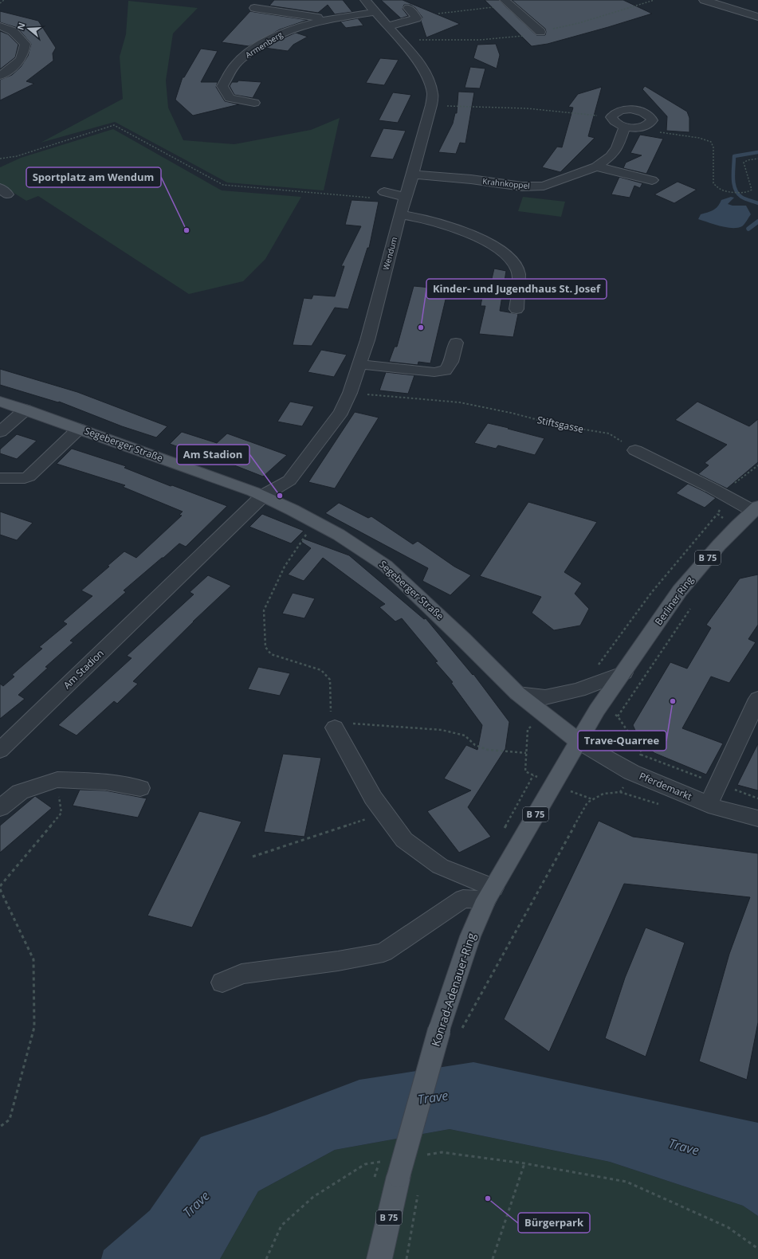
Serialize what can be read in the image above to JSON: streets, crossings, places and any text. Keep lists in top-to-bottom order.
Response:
{
  "streets": {
    "main road": [
      "Segeberger Straße",
      "B 75",
      "Berliner Ring",
      "Konrad-Adenauer-Ring"
    ],
    "street": [
      "Armenberg",
      "Krahnkoppel",
      "Wendum",
      "Am Stadion",
      "Pferdemarkt"
    ],
    "path": ["Stiftsgasse"]
  },
  "crossings": [
    ["Armenberg", "Wendum"],
    ["Krahnkoppel", "Wendum"],
    ["Wendum", "Stiftsgasse"],
    ["Wendum", "Segeberger Straße"],
    ["Wendum", "Am Stadion"],
    ["Segeberger Straße", "Berliner Ring"],
    ["Segeberger Straße", "Am Stadion"],
    ["Segeberger Straße", "Pferdemarkt"],
    ["Segeberger Straße", "Konrad-Adenauer-Ring"],
    ["Berliner Ring", "Pferdemarkt"],
    ["Berliner Ring", "Konrad-Adenauer-Ring"],
    ["Pferdemarkt", "Konrad-Adenauer-Ring"]
  ],
  "water": ["Trave"],
  "places": [
    "Sportplatz am Wendum",
    "Kinder- und Jugendhaus St. Josef",
    "Am Stadion",
    "Trave-Quarree",
    "Bürgerpark"
  ],
  "north": "left"
}
